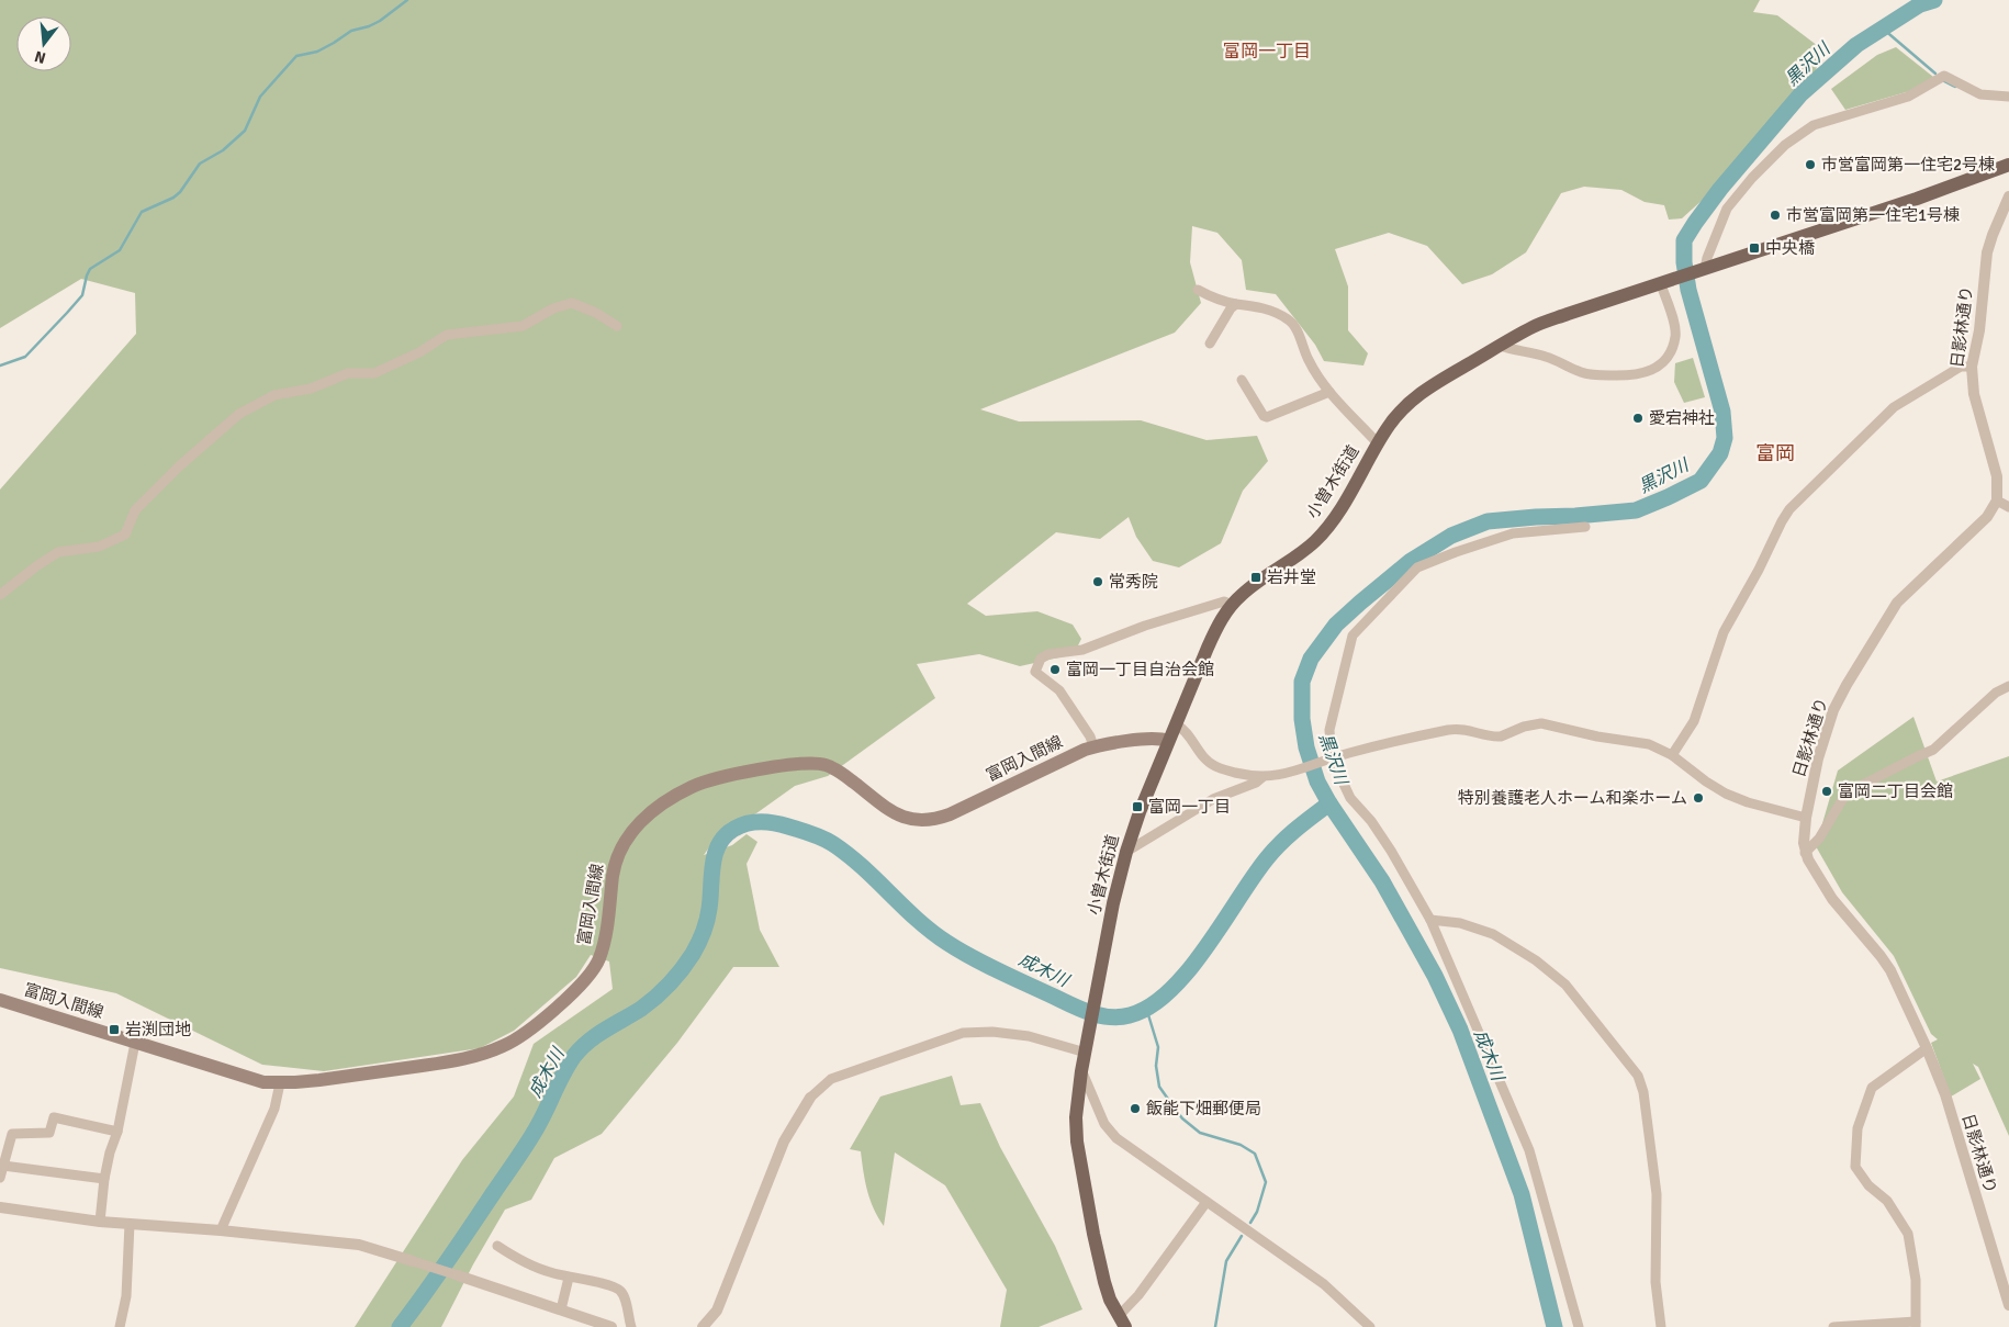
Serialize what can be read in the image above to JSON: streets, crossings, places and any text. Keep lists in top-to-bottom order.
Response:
{
  "streets": {
    "main road": ["小曽木街道", "富岡入間線"],
    "street": ["日影林通り"]
  },
  "crossings": [
    ["小曽木街道", "富岡入間線"]
  ],
  "districts": ["富岡一丁目", "富岡"],
  "water": ["黒沢川", "成木川"],
  "places": {
    "other": [
      "市営富岡第一住宅2号棟",
      "市営富岡第一住宅1号棟",
      "愛宕神社",
      "常秀院",
      "富岡一丁目自治会館",
      "富岡二丁目会館",
      "特別養護老人ホーム和楽ホーム",
      "飯能下畑郵便局"
    ],
    "transit": [
      "中央橋",
      "岩井堂",
      "富岡一丁目",
      "岩渕団地"
    ]
  },
  "north": "bottom"
}
